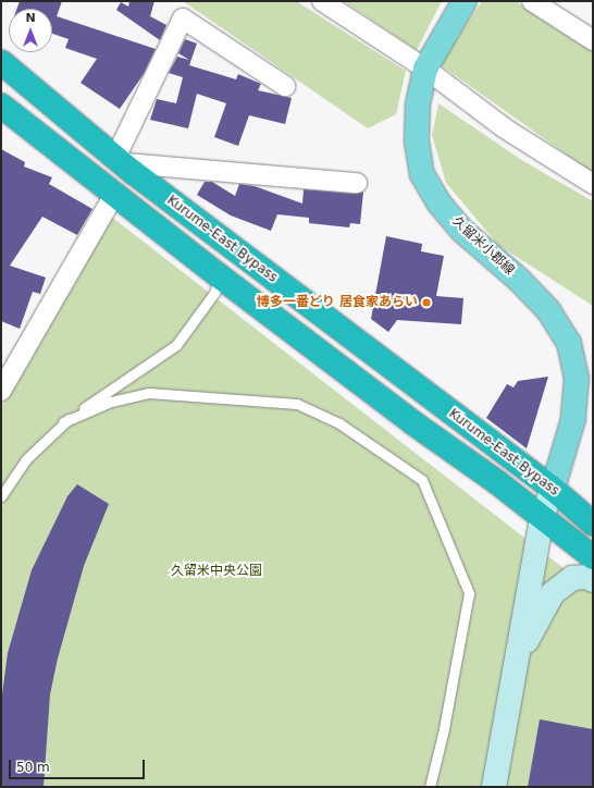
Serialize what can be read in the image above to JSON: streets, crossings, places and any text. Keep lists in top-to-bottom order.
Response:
{
  "streets": {
    "highway": ["Kurume-East Bypass"],
    "main road": ["久留米小郡線"]
  },
  "crossings": [
    ["Kurume-East Bypass", "久留米小郡線"]
  ],
  "parks": ["久留米中央公園"],
  "places": ["博多一番どり 居食家あらい"],
  "scale_bar": "50 m",
  "north": "top"
}
